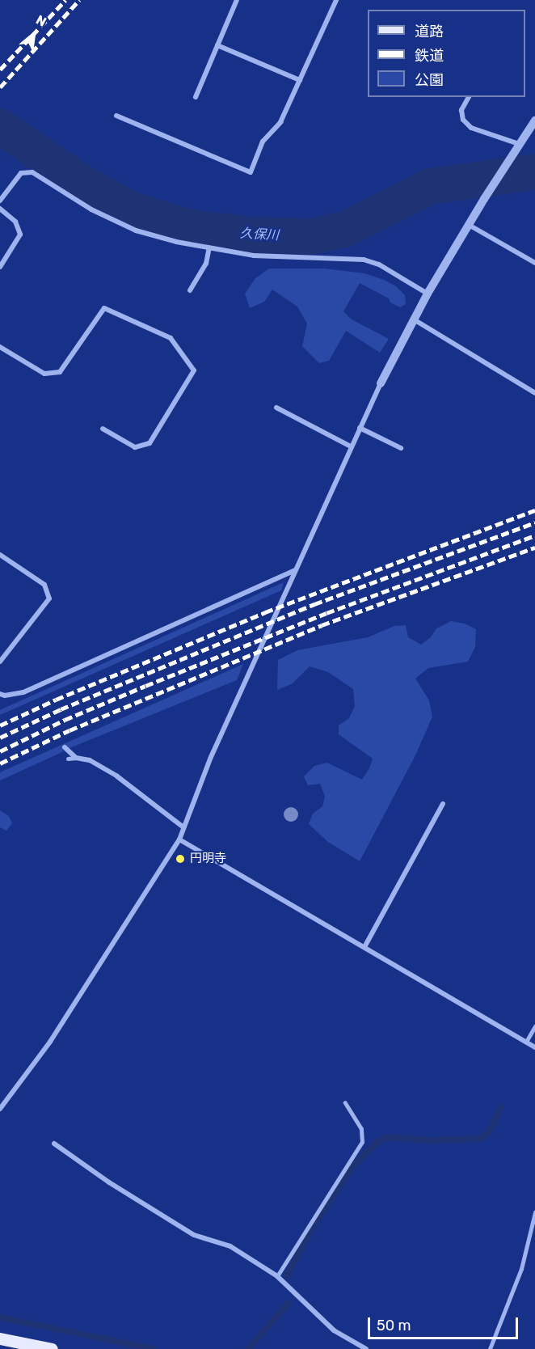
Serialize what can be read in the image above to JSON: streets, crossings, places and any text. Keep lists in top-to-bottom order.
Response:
{
  "water": ["久保川"],
  "places": ["円明寺"],
  "legend": ["道路", "鉄道", "公園"],
  "scale_bar": "50 m",
  "north": "top right"
}
